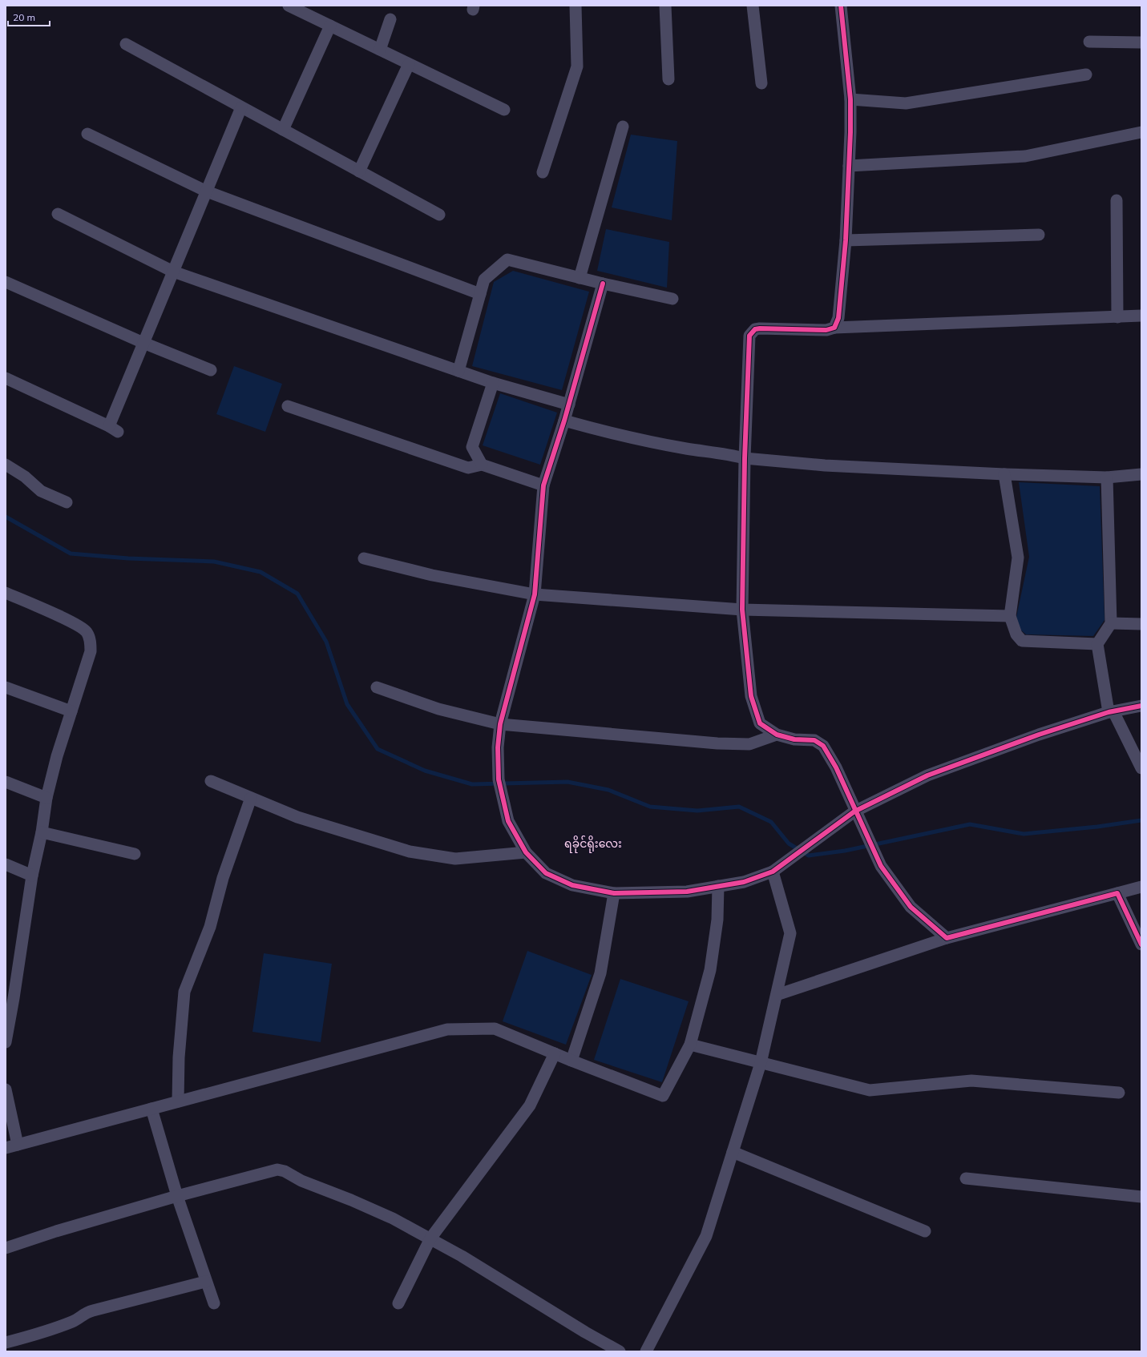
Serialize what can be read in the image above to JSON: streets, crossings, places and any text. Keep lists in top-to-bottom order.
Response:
{
  "districts": ["ရခိုင်ရိုးလေး"],
  "scale_bar": "20 m"
}
